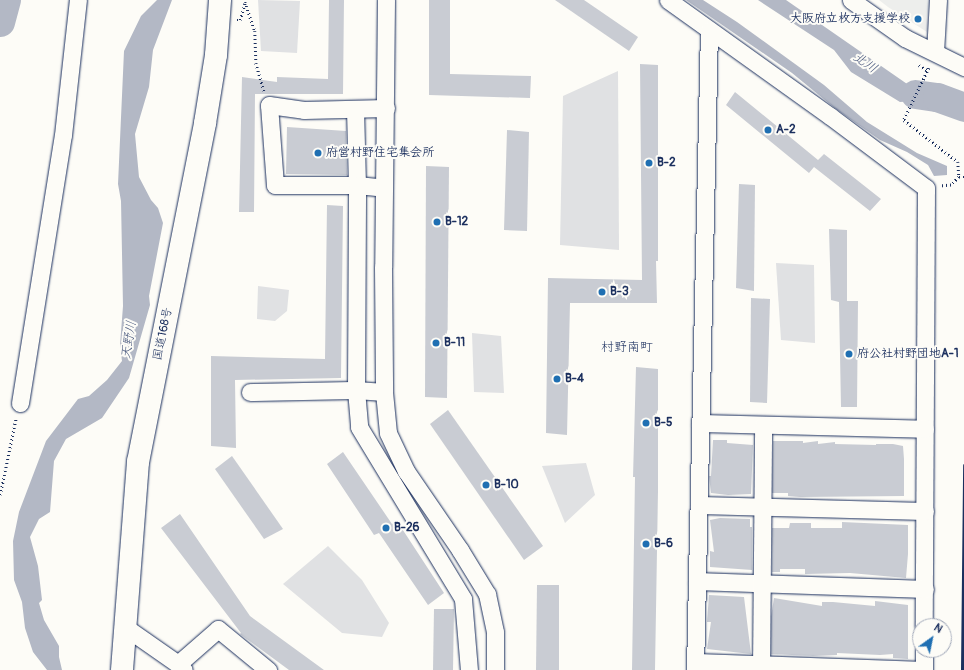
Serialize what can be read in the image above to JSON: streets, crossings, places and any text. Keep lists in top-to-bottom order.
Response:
{
  "streets": {
    "highway": ["国道168号"]
  },
  "districts": ["村野南町"],
  "water": ["北川", "天野川"],
  "places": [
    "大阪府立枚方支援学校",
    "A-2",
    "府営村野住宅集会所",
    "B-2",
    "B-12",
    "B-3",
    "B-11",
    "府公社村野団地A-1",
    "B-4",
    "B-5",
    "B-10",
    "B-26",
    "B-6"
  ],
  "north": "top right"
}
